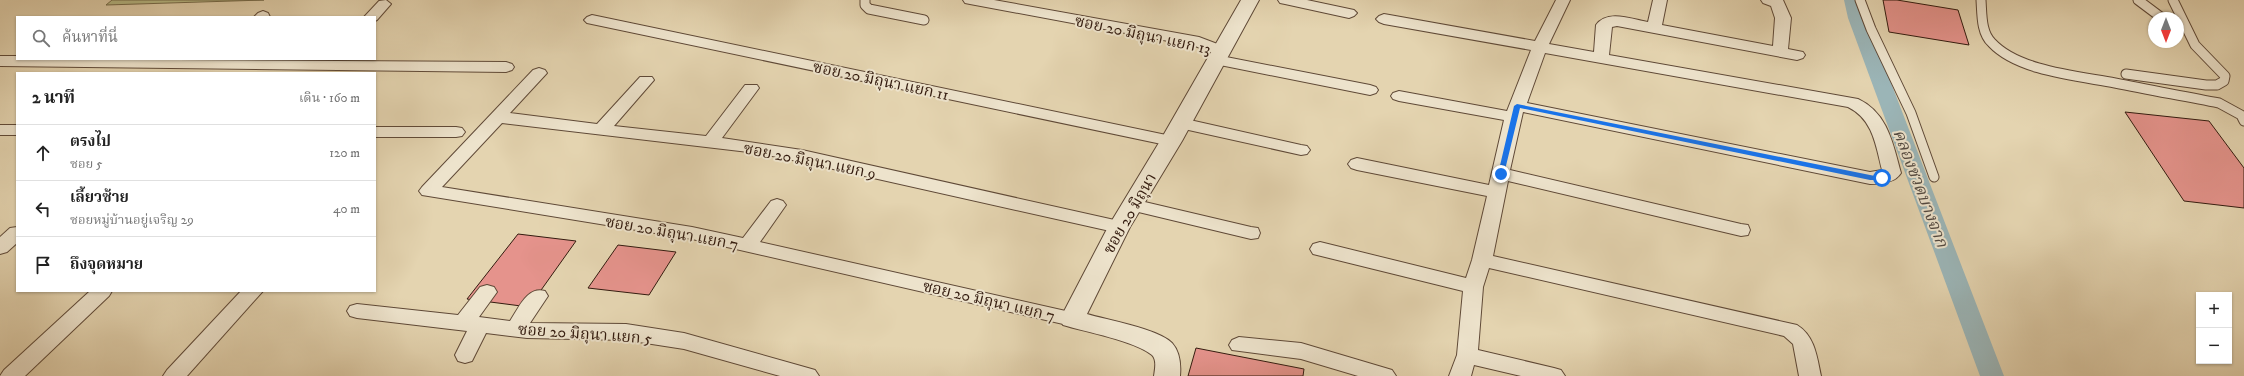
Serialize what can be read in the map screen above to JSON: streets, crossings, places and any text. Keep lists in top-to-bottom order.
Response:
{
  "streets": {
    "street": [
      "ซอย 20 มิถุนา แยก 13",
      "ซอย 20 มิถุนา แยก 11",
      "ซอย 20 มิถุนา แยก 9",
      "ซอย 20 มิถุนา",
      "ซอย 20 มิถุนา แยก 7",
      "ซอย 20 มิถุนา แยก 5"
    ]
  },
  "crossings": [
    ["ซอย 20 มิถุนา แยก 13", "ซอย 20 มิถุนา"],
    ["ซอย 20 มิถุนา แยก 11", "ซอย 20 มิถุนา"],
    ["ซอย 20 มิถุนา แยก 9", "ซอย 20 มิถุนา"],
    ["ซอย 20 มิถุนา แยก 9", "ซอย 20 มิถุนา แยก 7"],
    ["ซอย 20 มิถุนา", "ซอย 20 มิถุนา แยก 7"]
  ],
  "water": ["คลองชวดบางจาก"],
  "north": "bottom",
  "page": {
    "search": "ค้นหาที่นี่",
    "heading": ["2 นาที", "เดิน · 160 m"],
    "list": [
      ["ตรงไป", "ซอย 5", "120 m"],
      ["เลี้ยวซ้าย", "ซอยหมู่บ้านอยู่เจริญ 29", "40 m"],
      "ถึงจุดหมาย"
    ],
    "map_buttons": ["+", "−"]
  }
}
